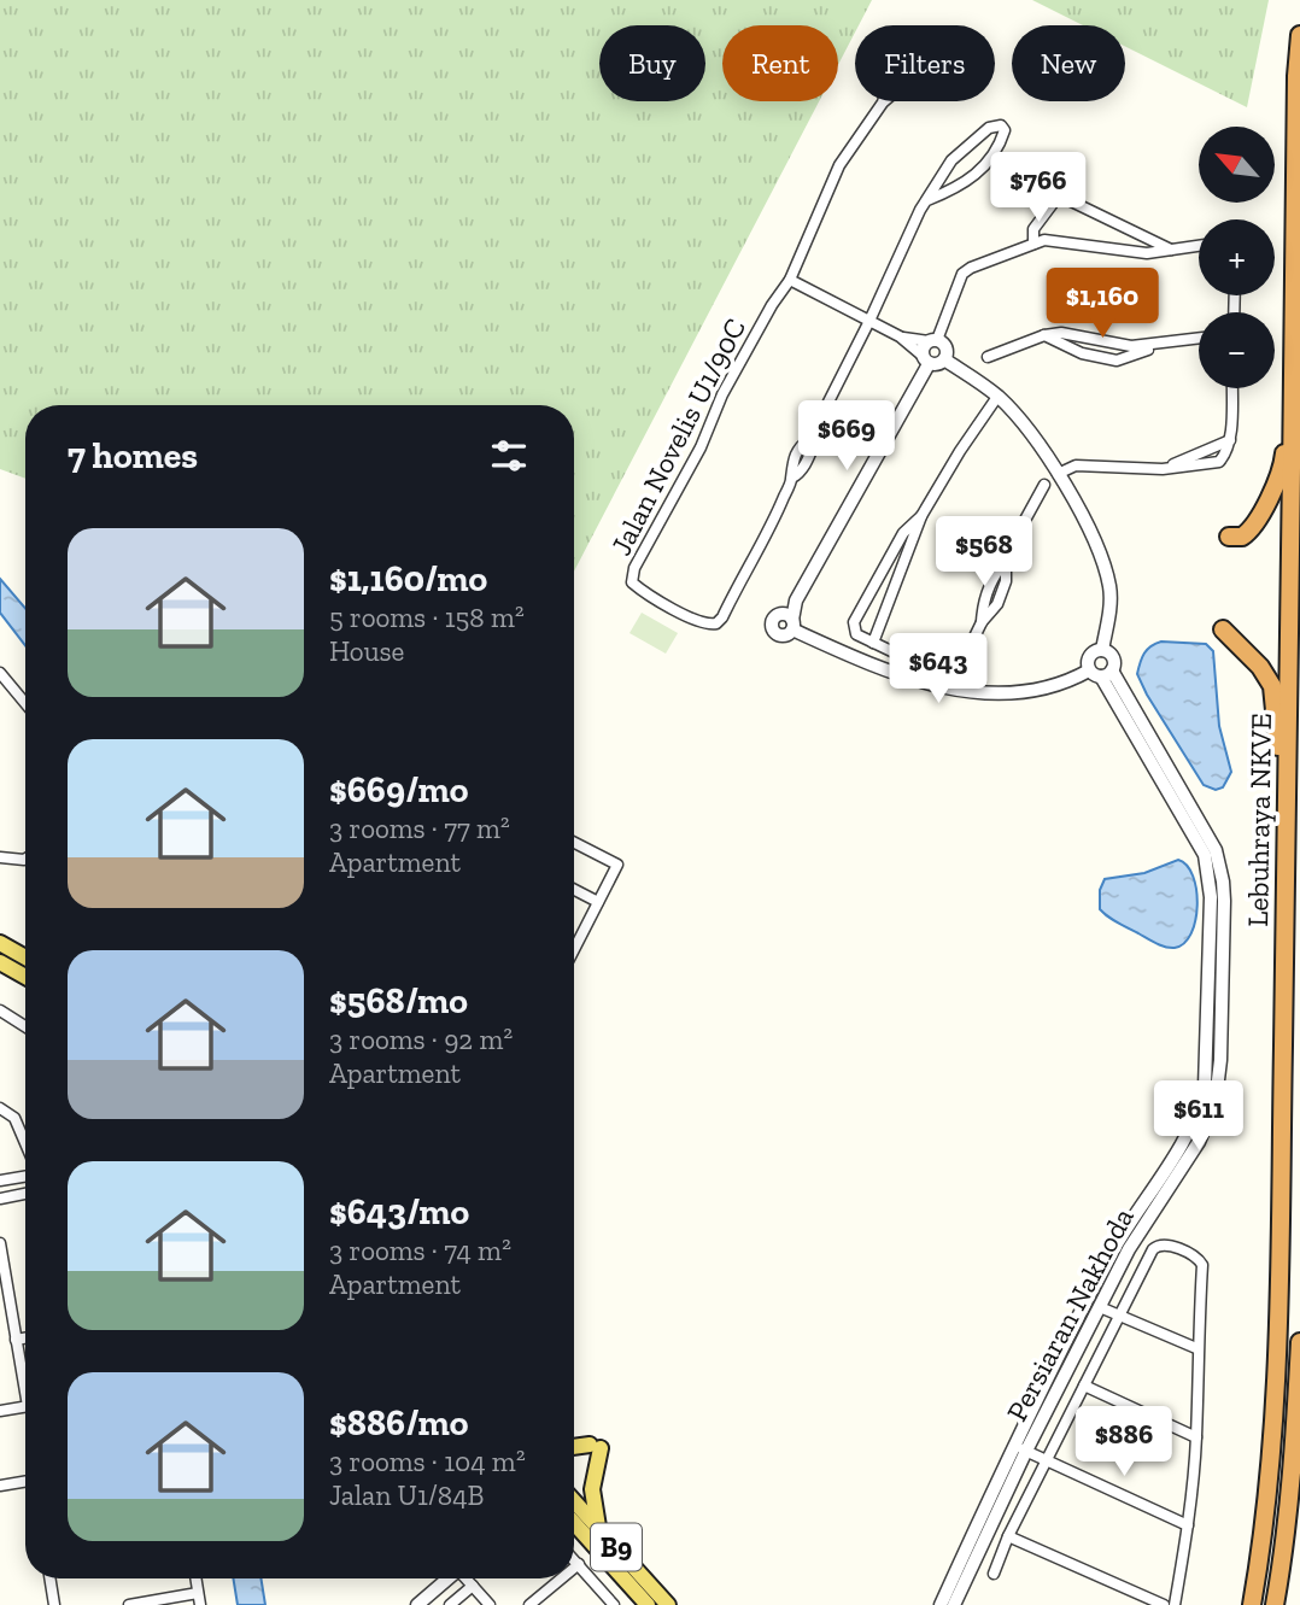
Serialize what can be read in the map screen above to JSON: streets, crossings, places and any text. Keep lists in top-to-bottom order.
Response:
{
  "streets": {
    "highway": ["Lebuhraya NKVE"],
    "main road": ["B9"],
    "street": ["Jalan Novelis U1/90C", "Persiaran Nakhoda"]
  },
  "north": "top left",
  "page": {
    "chip": [
      "Buy",
      "Rent",
      "Filters",
      "New"
    ],
    "map_buttons": ["+", "−"],
    "price": [
      "$766",
      "$1,160",
      "$669",
      "$568",
      "$643",
      "$611",
      "$886"
    ],
    "heading": "7 homes",
    "list": [
      {
        "name": "$1,160/mo",
        "note": "5 rooms · 158 m² · House"
      },
      {
        "name": "$669/mo",
        "note": "3 rooms · 77 m² · Apartment"
      },
      {
        "name": "$568/mo",
        "note": "3 rooms · 92 m² · Apartment"
      },
      {
        "name": "$643/mo",
        "note": "3 rooms · 74 m² · Apartment"
      },
      {
        "name": "$886/mo",
        "note": "3 rooms · 104 m² · Jalan U1/84B"
      }
    ]
  }
}
